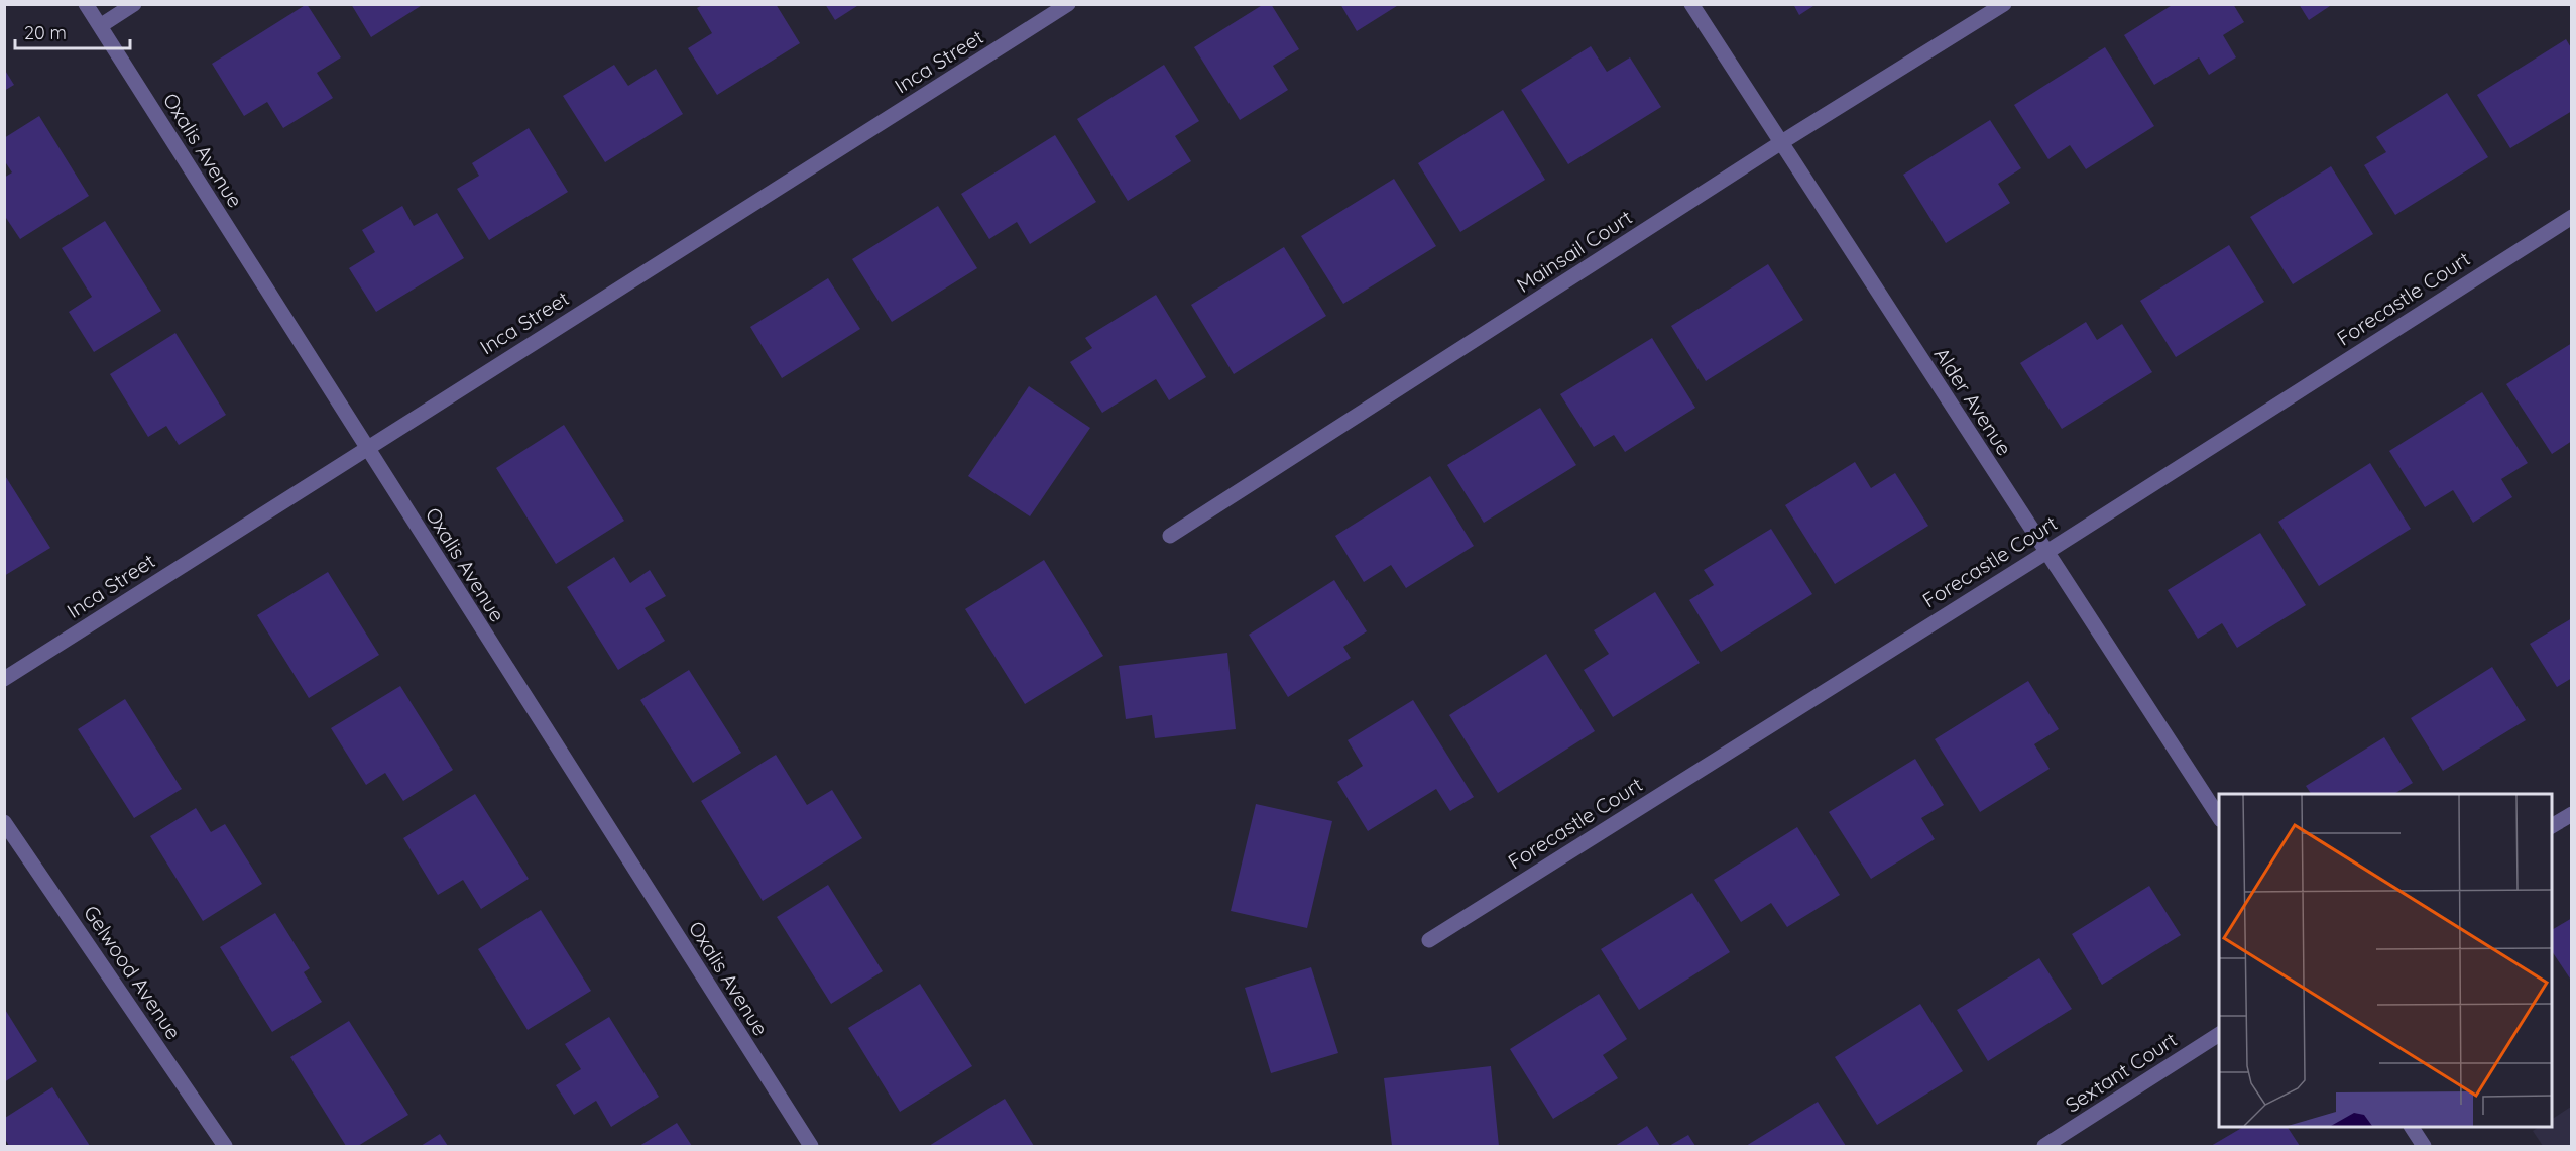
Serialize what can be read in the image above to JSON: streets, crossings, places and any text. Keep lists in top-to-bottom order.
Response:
{
  "streets": {
    "street": [
      "Inca Street",
      "Oxalis Avenue",
      "Mainsail Court",
      "Forecastle Court",
      "Alder Avenue",
      "Gelwood Avenue",
      "Sextant Court"
    ]
  },
  "crossings": [
    ["Inca Street", "Oxalis Avenue"],
    ["Mainsail Court", "Alder Avenue"],
    ["Forecastle Court", "Alder Avenue"]
  ],
  "scale_bar": "20 m"
}
